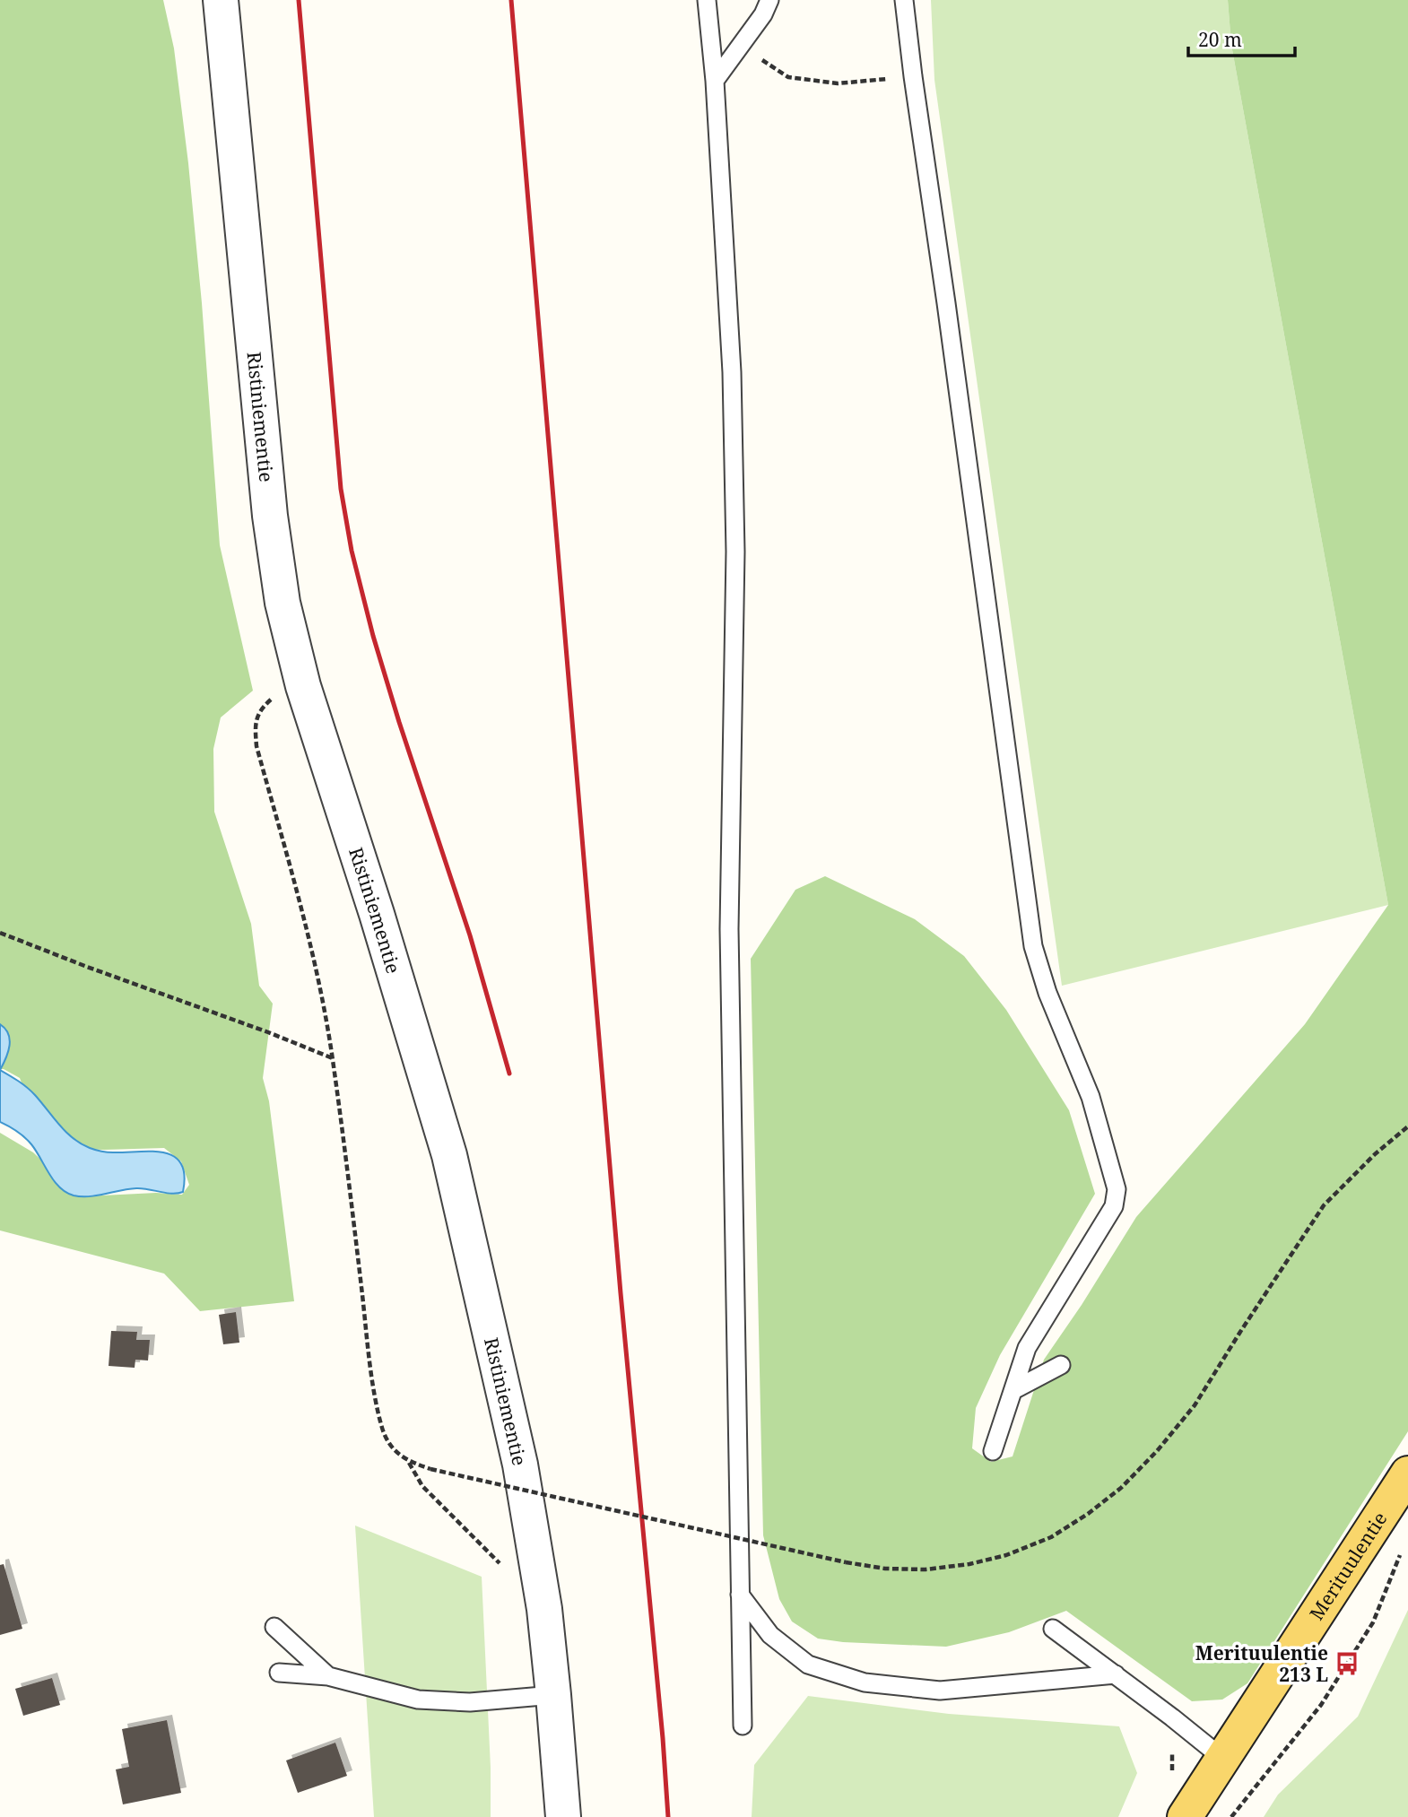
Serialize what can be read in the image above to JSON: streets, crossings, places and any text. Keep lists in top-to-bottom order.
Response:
{
  "streets": {
    "main road": ["Merituulentie"],
    "street": ["Ristiniementie"]
  },
  "places": {
    "bus stop": ["Merituulentie 213 L"]
  },
  "scale_bar": "20 m"
}
